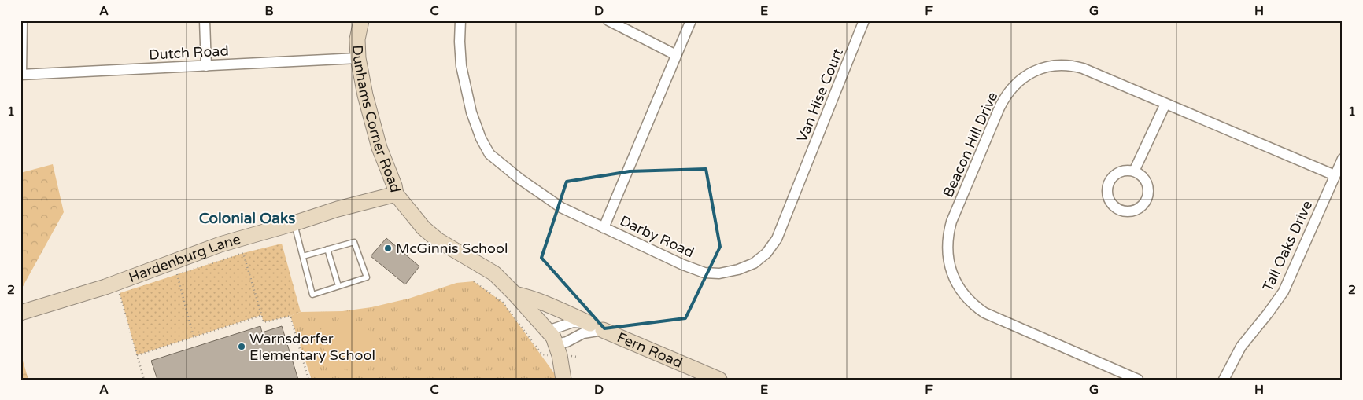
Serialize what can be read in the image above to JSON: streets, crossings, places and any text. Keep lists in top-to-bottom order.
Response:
{
  "streets": {
    "street": [
      "Dutch Road",
      "Van Hise Court",
      "Dunhams Corner Road",
      "Beacon Hill Drive",
      "Darby Road",
      "Tall Oaks Drive",
      "Hardenburg Lane",
      "Fern Road"
    ]
  },
  "crossings": [
    ["Dutch Road", "Dunhams Corner Road"],
    ["Van Hise Court", "Darby Road"],
    ["Dunhams Corner Road", "Hardenburg Lane"],
    ["Dunhams Corner Road", "Fern Road"],
    ["Beacon Hill Drive", "Tall Oaks Drive"]
  ],
  "districts": ["Colonial Oaks"],
  "places": ["McGinnis School", "Warnsdorfer Elementary School"],
  "grid": {
    "columns": [
      "A",
      "B",
      "C",
      "D",
      "E",
      "F",
      "G",
      "H"
    ],
    "rows": ["1", "2"]
  }
}
